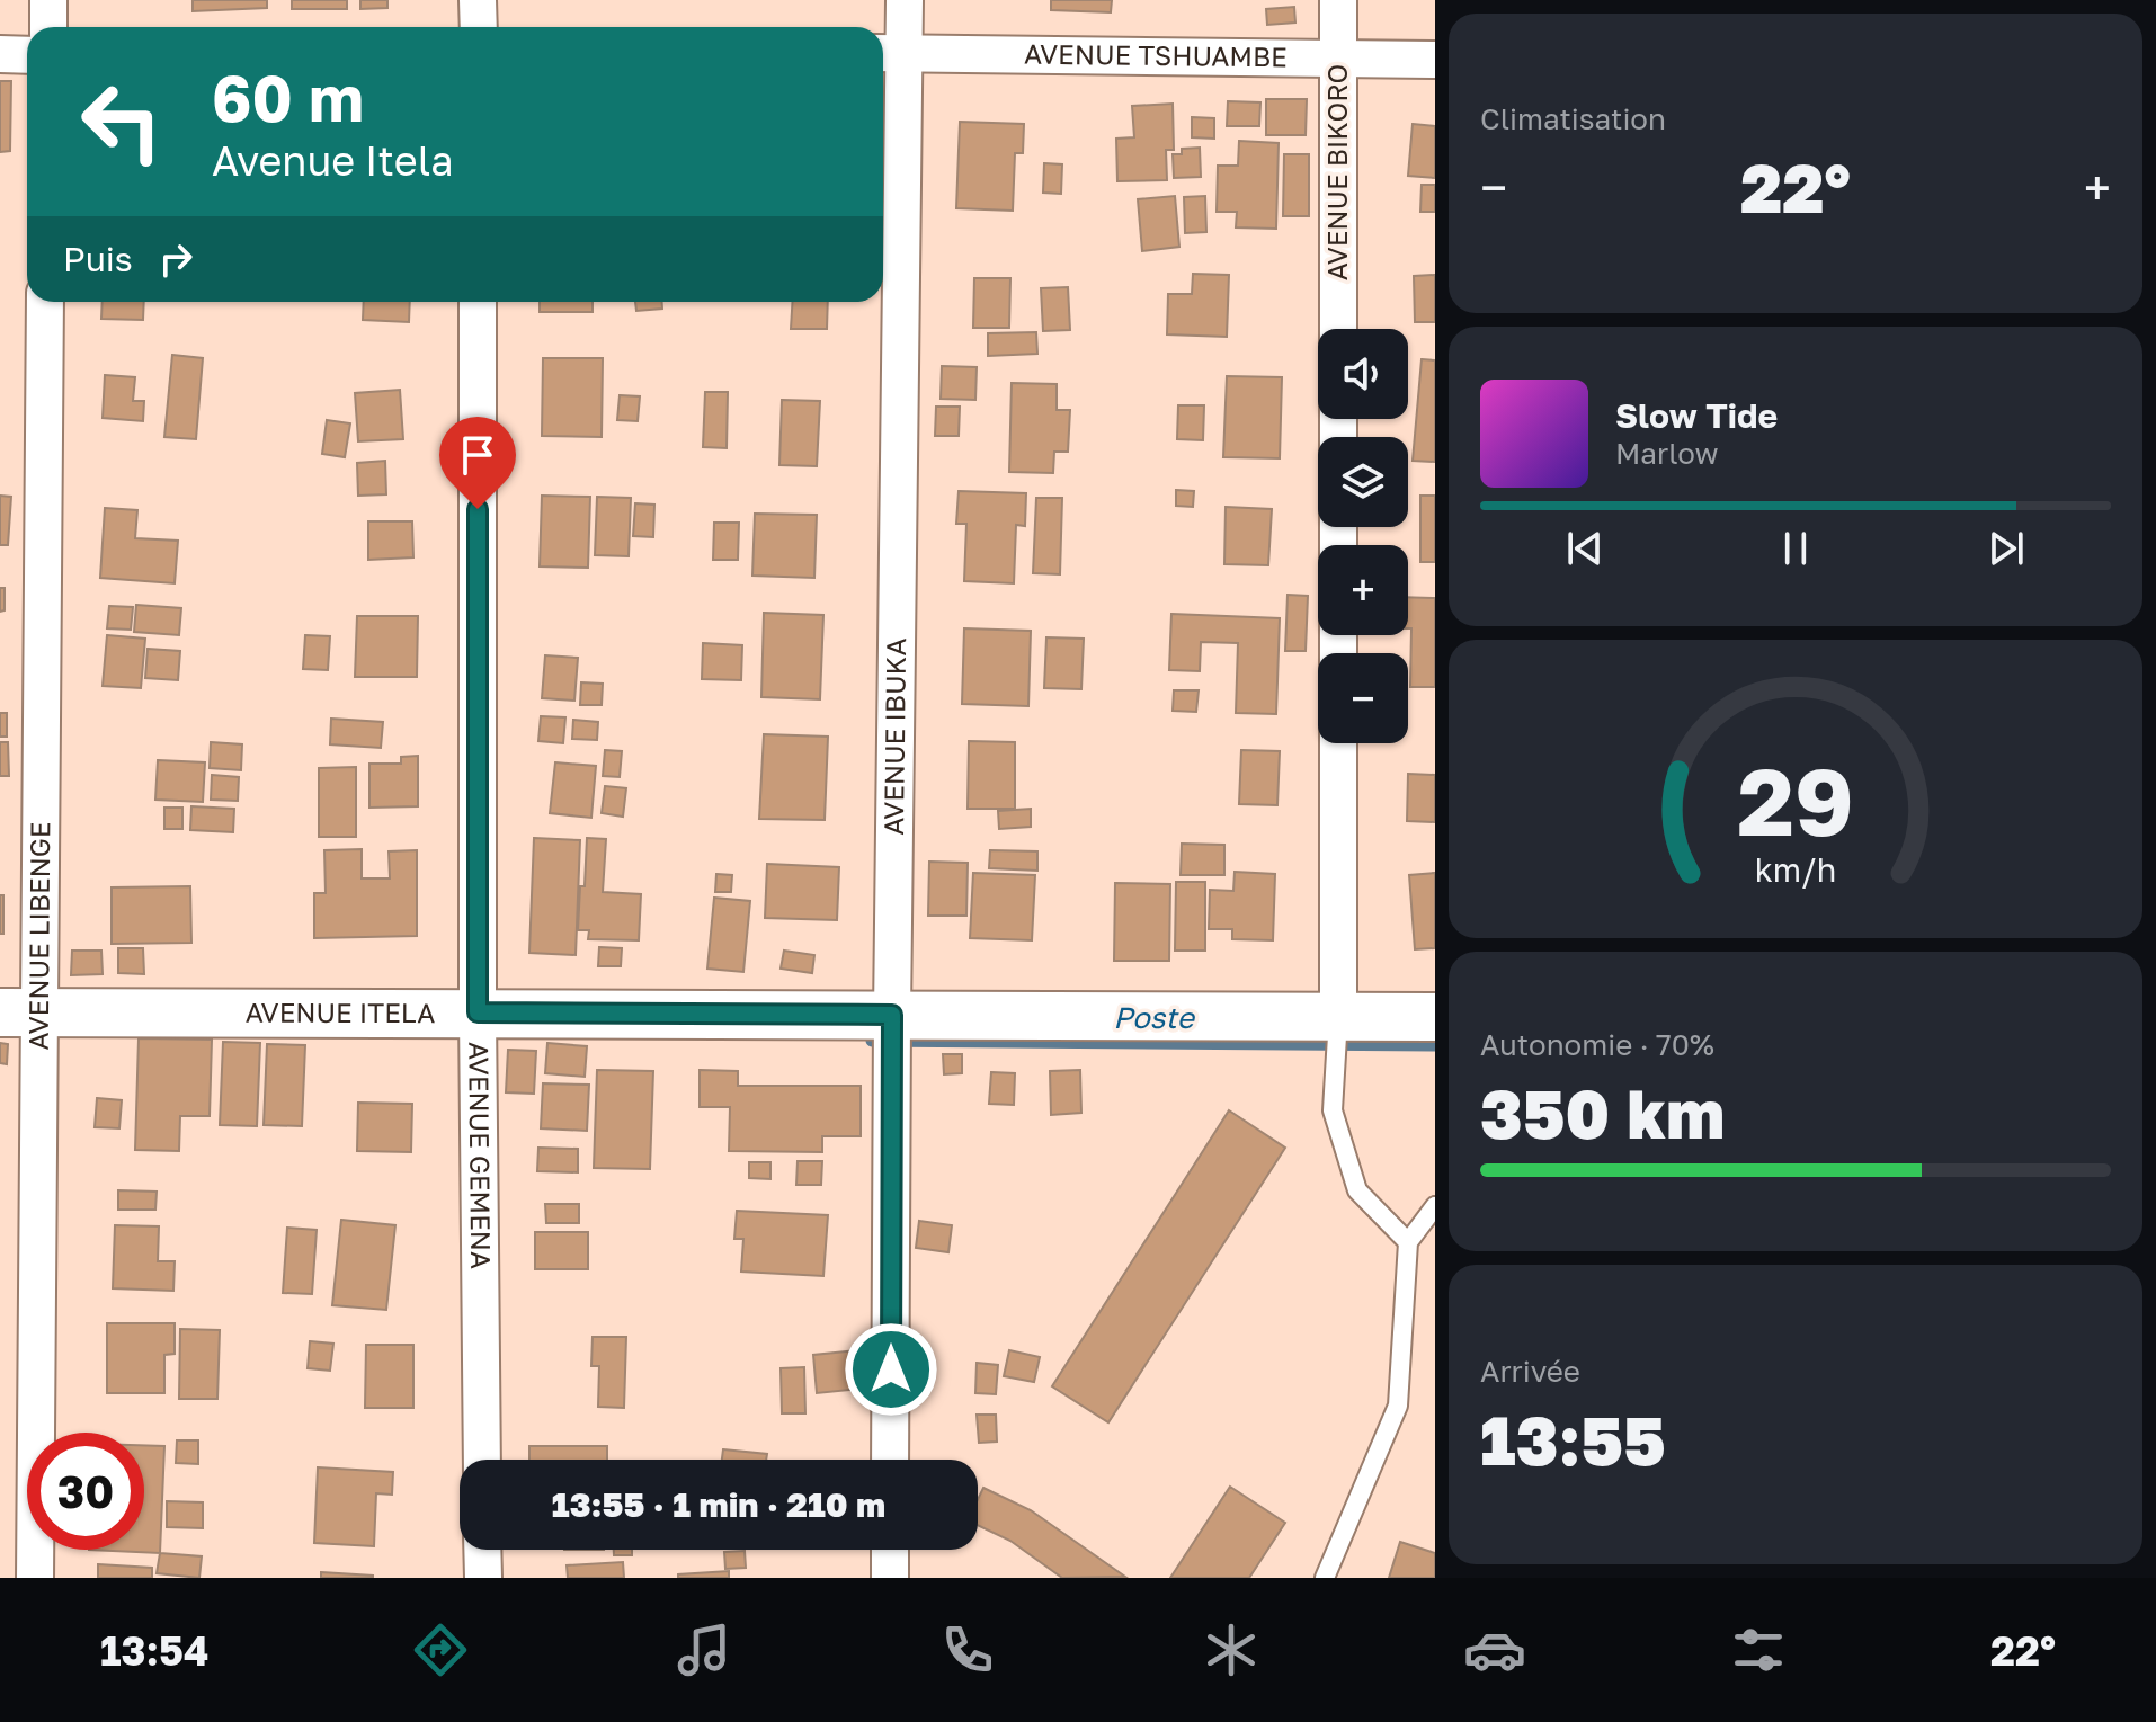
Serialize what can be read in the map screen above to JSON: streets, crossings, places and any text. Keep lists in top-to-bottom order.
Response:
{
  "streets": {
    "street": [
      "AVENUE TSHUAMBE",
      "AVENUE BIKORO",
      "AVENUE IBUKA",
      "AVENUE LIBENGE",
      "AVENUE ITELA",
      "AVENUE GEMENA"
    ]
  },
  "crossings": [
    ["AVENUE TSHUAMBE", "AVENUE BIKORO"],
    ["AVENUE TSHUAMBE", "AVENUE IBUKA"],
    ["AVENUE IBUKA", "AVENUE ITELA"],
    ["AVENUE LIBENGE", "AVENUE ITELA"],
    ["AVENUE ITELA", "AVENUE GEMENA"]
  ],
  "water": ["Poste"],
  "page": {
    "tile": [
      "Climatisation",
      ["Autonomie · 70%", "350 km"],
      ["Arrivée", "13:55"]
    ],
    "turn": ["60 m", "Avenue Itela"],
    "heat": ["−", "22°", "+"],
    "then": "Puis",
    "map_buttons": ["+", "−"],
    "song": ["Slow Tide", "Marlow"],
    "limit": "30",
    "trip": "13:55 · 1 min · 210 m",
    "tabs": ["13:54", "22°"],
    "gauge": ["29", "km/h"]
  }
}
